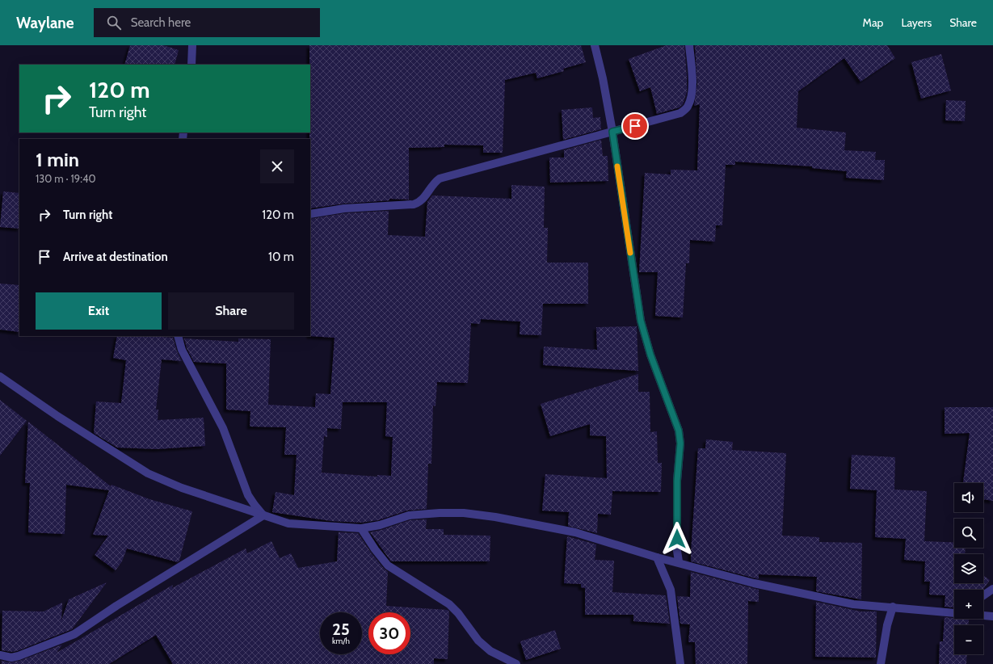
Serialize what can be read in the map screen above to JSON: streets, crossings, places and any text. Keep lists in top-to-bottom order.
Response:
{
  "page": {
    "header": "Waylane",
    "search": "Search here",
    "nav": ["Map", "Layers", "Share"],
    "turn": ["120 m", "Turn right"],
    "heading": ["1 min", "130 m · 19:40"],
    "list": [
      {
        "name": "Turn right",
        "value": "120 m"
      },
      {
        "name": "Arrive at destination",
        "value": "10 m"
      }
    ],
    "buttons": ["Exit", "Share"],
    "map_buttons": ["+", "−"],
    "speed": "25 km/h",
    "limit": "30"
  }
}
